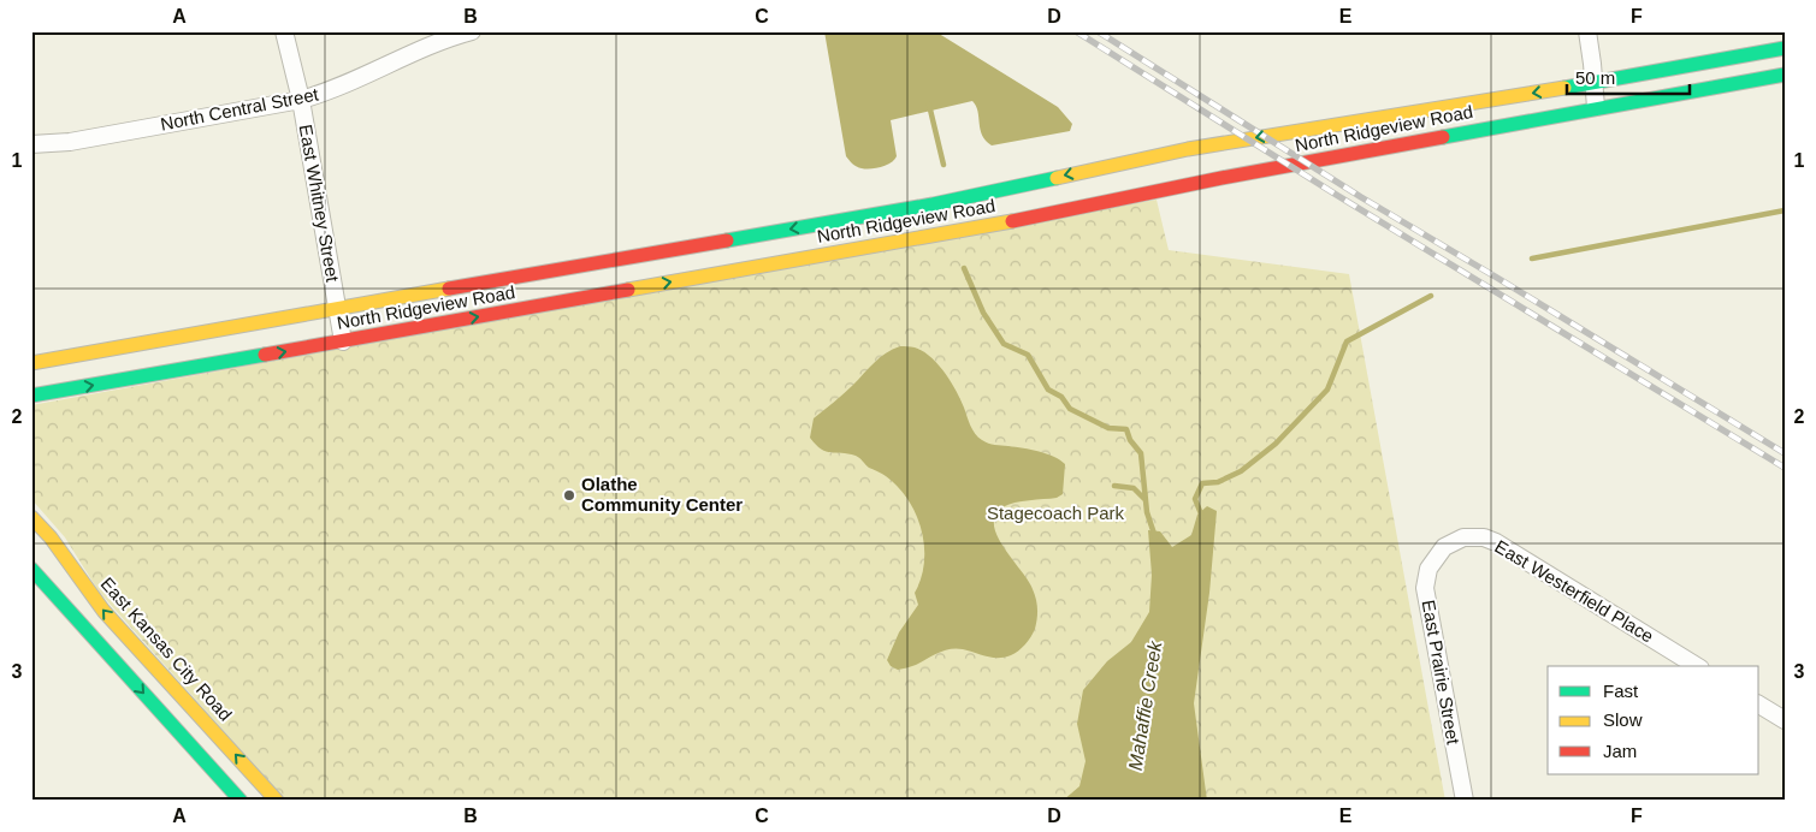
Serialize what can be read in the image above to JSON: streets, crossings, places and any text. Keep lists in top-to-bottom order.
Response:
{
  "streets": {
    "main road": ["North Ridgeview Road", "East Kansas City Road"],
    "street": [
      "North Central Street",
      "East Whitney Street",
      "East Westerfield Place",
      "East Prairie Street"
    ]
  },
  "crossings": [
    ["North Central Street", "East Whitney Street"],
    ["North Ridgeview Road", "East Whitney Street"],
    ["East Westerfield Place", "East Prairie Street"]
  ],
  "water": ["Mahaffie Creek"],
  "parks": ["Stagecoach Park"],
  "places": ["Olathe Community Center"],
  "legend": ["Fast", "Slow", "Jam"],
  "scale_bar": "50 m",
  "grid": {
    "columns": [
      "A",
      "B",
      "C",
      "D",
      "E",
      "F"
    ],
    "rows": ["1", "2", "3"]
  }
}
